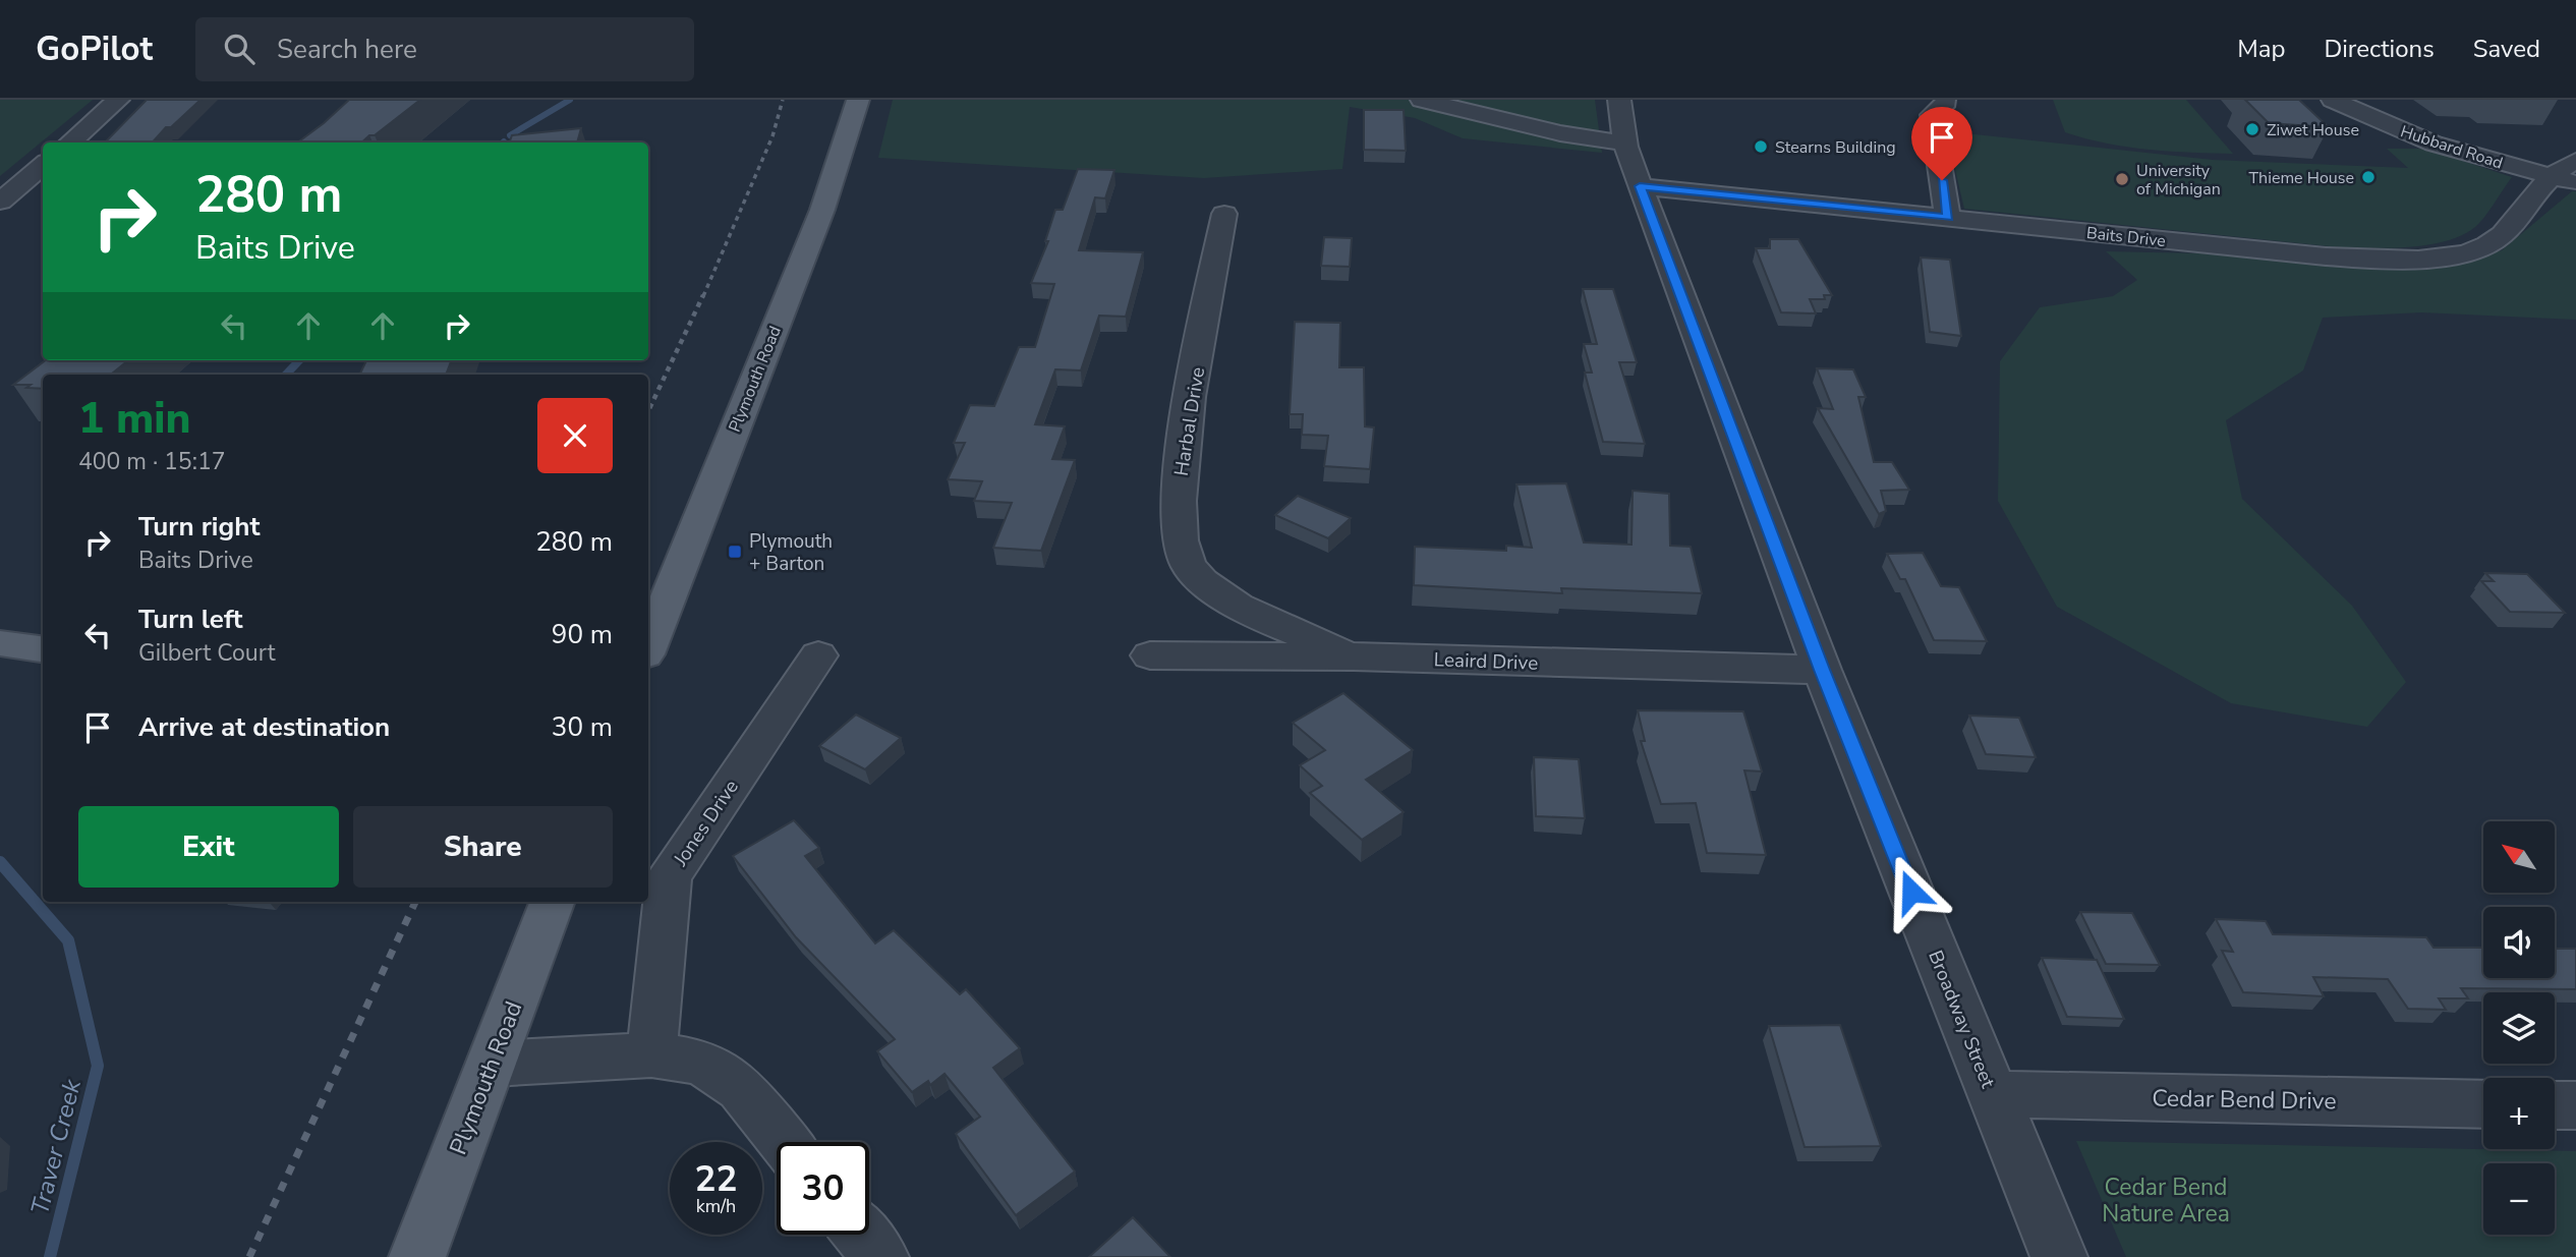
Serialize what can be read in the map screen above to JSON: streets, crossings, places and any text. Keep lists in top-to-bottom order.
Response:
{
  "streets": {
    "main road": ["Plymouth Road"],
    "street": [
      "Hubbard Road",
      "Baits Drive",
      "Harbal Drive",
      "Leaird Drive",
      "Jones Drive",
      "Broadway Street",
      "Cedar Bend Drive"
    ]
  },
  "crossings": [
    ["Hubbard Road", "Baits Drive"],
    ["Baits Drive", "Broadway Street"],
    ["Harbal Drive", "Leaird Drive"],
    ["Leaird Drive", "Broadway Street"],
    ["Broadway Street", "Cedar Bend Drive"]
  ],
  "water": ["Traver Creek"],
  "parks": ["Cedar Bend Nature Area"],
  "places": {
    "other": [
      "Ziwet House",
      "Stearns Building",
      "Thieme House",
      "University of Michigan"
    ],
    "transit": ["Plymouth + Barton"]
  },
  "north": "top left",
  "page": {
    "header": "GoPilot",
    "search": "Search here",
    "nav": ["Map", "Directions", "Saved"],
    "turn": ["280 m", "Baits Drive"],
    "heading": ["1 min", "400 m · 15:17"],
    "list": [
      {
        "name": "Turn right",
        "note": "Baits Drive",
        "value": "280 m"
      },
      {
        "name": "Turn left",
        "note": "Gilbert Court",
        "value": "90 m"
      },
      {
        "name": "Arrive at destination",
        "value": "30 m"
      }
    ],
    "buttons": ["Exit", "Share"],
    "map_buttons": ["+", "−"],
    "speed": "22 km/h",
    "limit": "30"
  }
}
